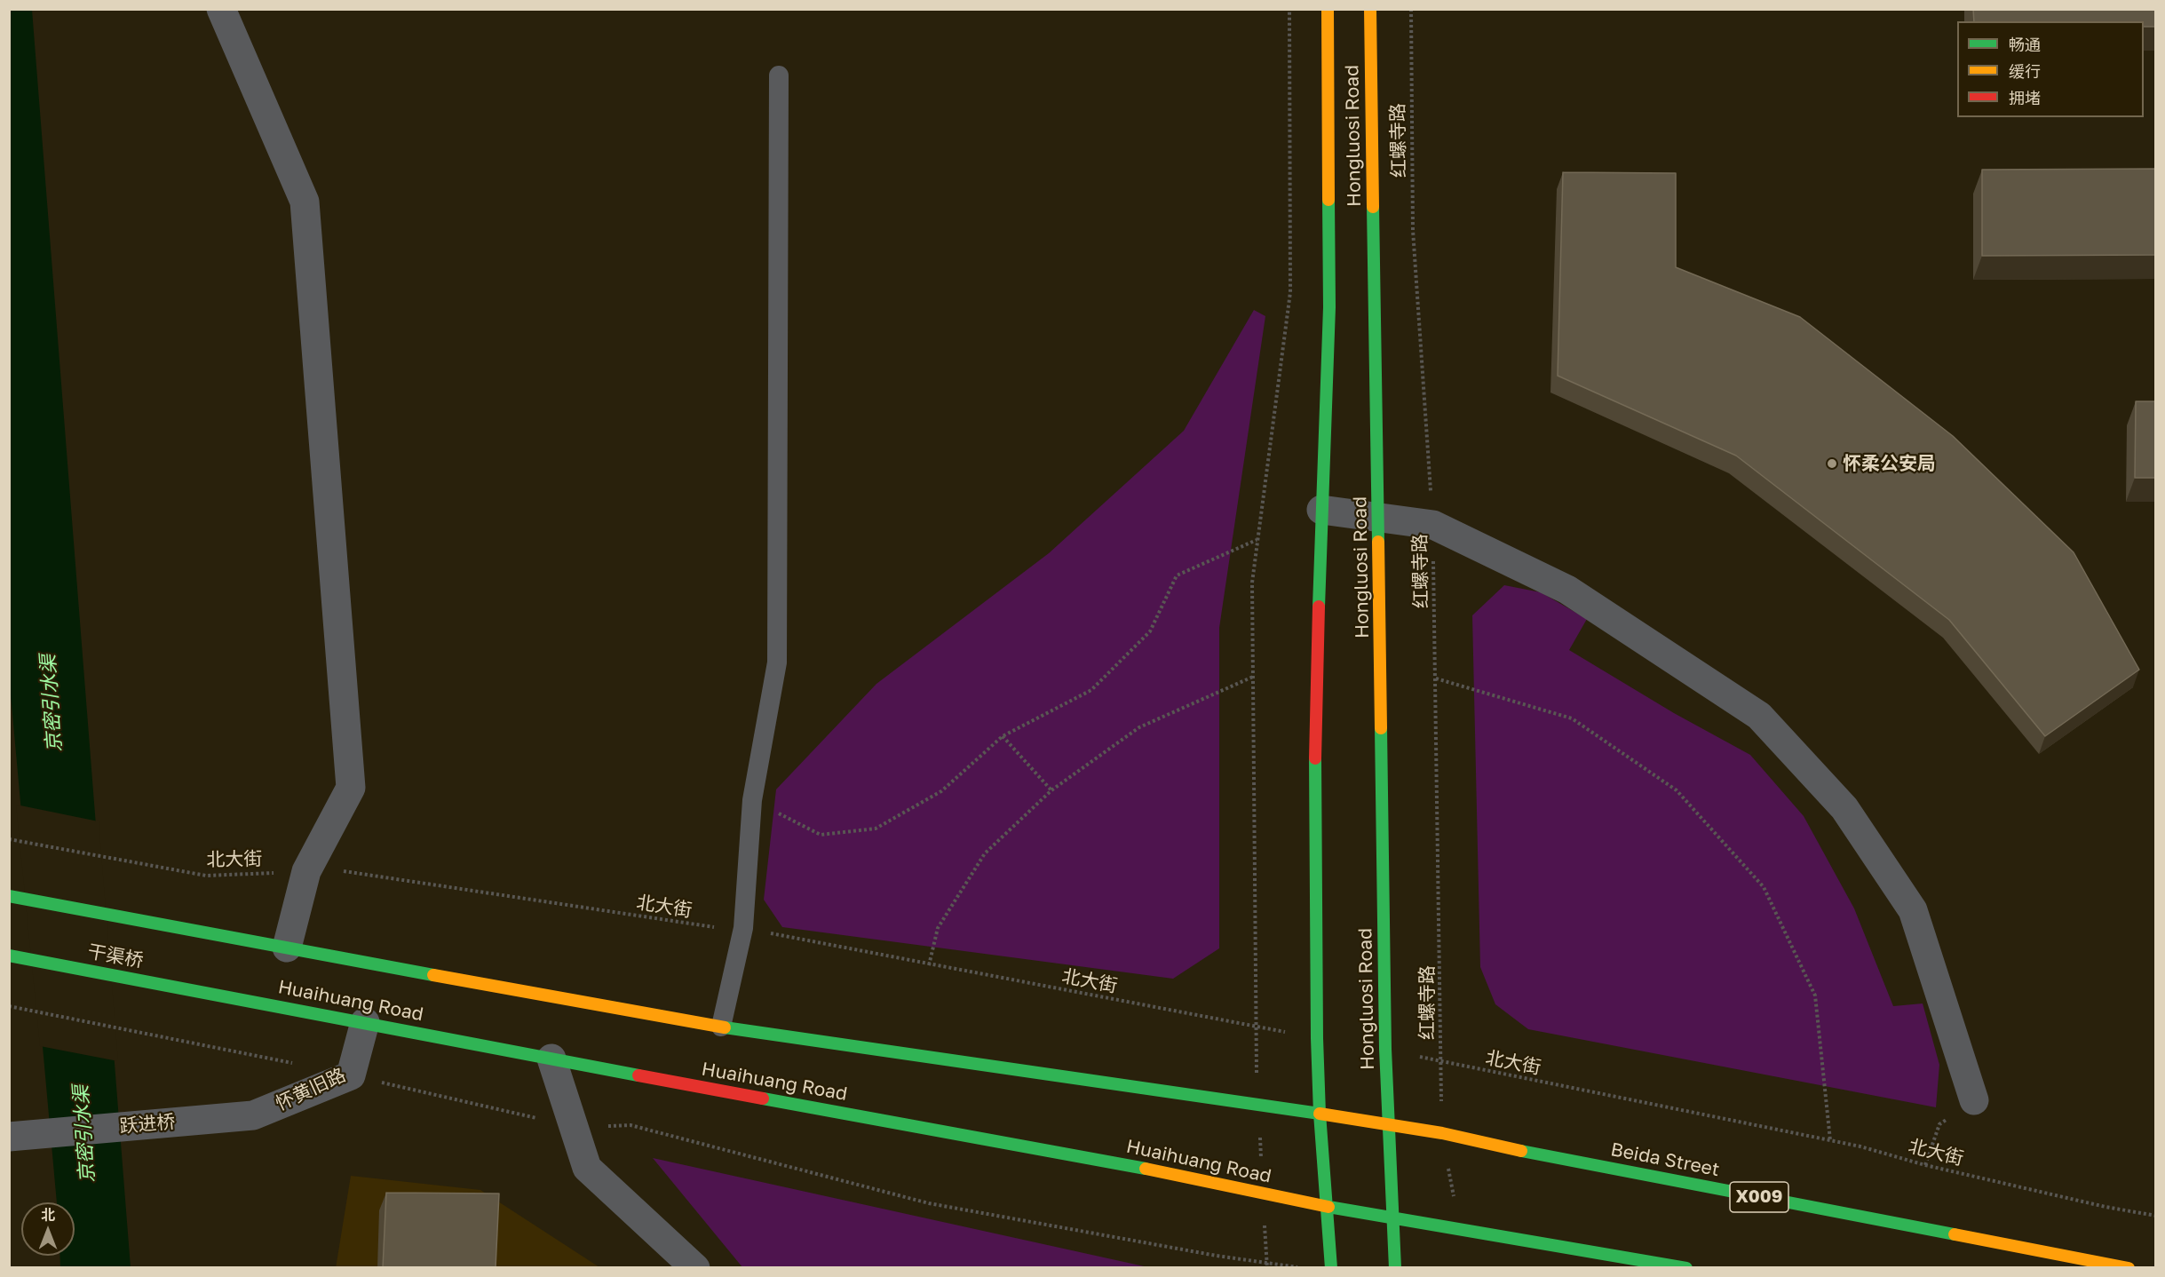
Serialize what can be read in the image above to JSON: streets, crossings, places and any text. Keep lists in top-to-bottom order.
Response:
{
  "streets": {
    "main road": [
      "Hongluosi Road",
      "干渠桥",
      "Huaihuang Road",
      "Beida Street",
      "X009"
    ],
    "street": ["怀黄旧路", "跃进桥"],
    "path": ["红螺寺路", "北大街"]
  },
  "crossings": [
    ["Hongluosi Road", "北大街"],
    ["Hongluosi Road", "Huaihuang Road"],
    ["Hongluosi Road", "Beida Street"],
    ["Hongluosi Road", "X009"],
    ["红螺寺路", "北大街"],
    ["红螺寺路", "Beida Street"],
    ["干渠桥", "Huaihuang Road"],
    ["Huaihuang Road", "怀黄旧路"],
    ["怀黄旧路", "跃进桥"],
    ["Beida Street", "X009"]
  ],
  "water": ["京密引水渠"],
  "places": ["怀柔公安局"],
  "legend": ["畅通", "缓行", "拥堵"],
  "north": "top"
}
